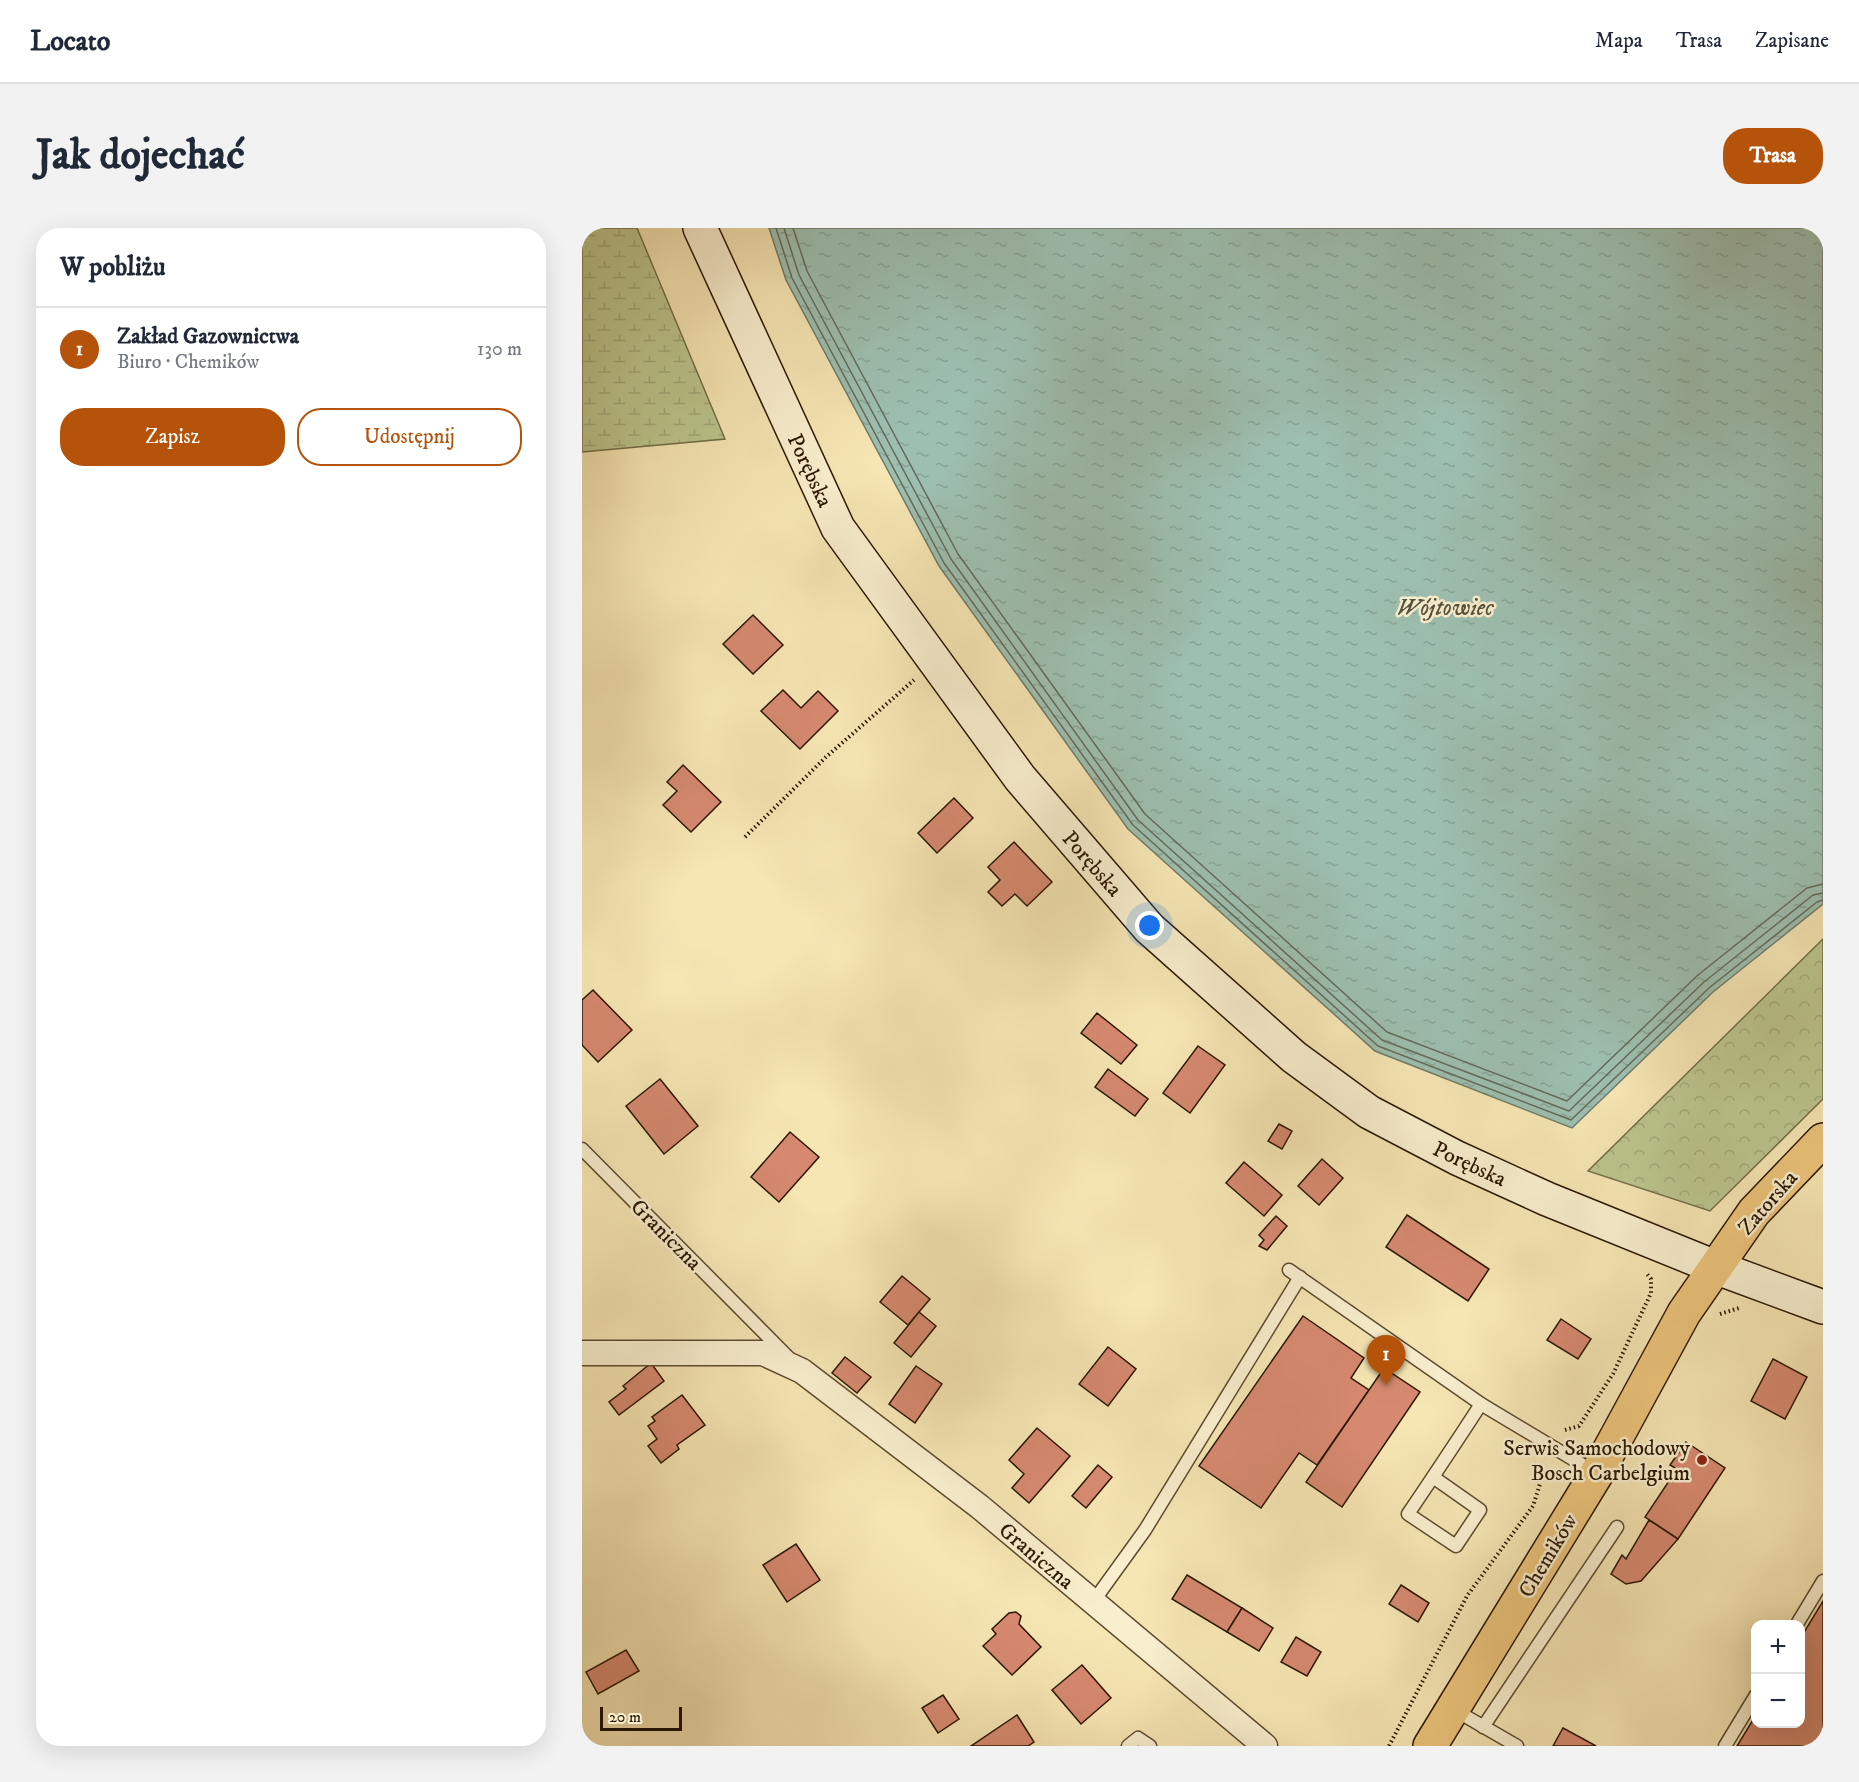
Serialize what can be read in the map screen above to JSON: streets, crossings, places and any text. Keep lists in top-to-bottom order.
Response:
{
  "streets": {
    "main road": ["Zatorska", "Chemików"],
    "street": ["Porębska", "Graniczna"]
  },
  "crossings": [
    ["Porębska", "Zatorska"],
    ["Porębska", "Chemików"],
    ["Zatorska", "Chemików"]
  ],
  "water": ["Wójtowiec"],
  "places": ["Serwis Samochodowy Bosch Carbelgium"],
  "scale_bar": "20 m",
  "page": {
    "header": "Locato",
    "nav": ["Mapa", "Trasa", "Zapisane"],
    "buttons": [
      "Trasa",
      ["Zapisz", "Udostępnij"]
    ],
    "title": "Jak dojechać",
    "heading": "W pobliżu",
    "list": [
      {
        "mark": "1",
        "name": "Zakład Gazownictwa",
        "note": "Biuro · Chemików",
        "value": "130 m"
      }
    ],
    "pins": "1",
    "map_buttons": ["+", "−"],
    "scale": "20 m"
  }
}
